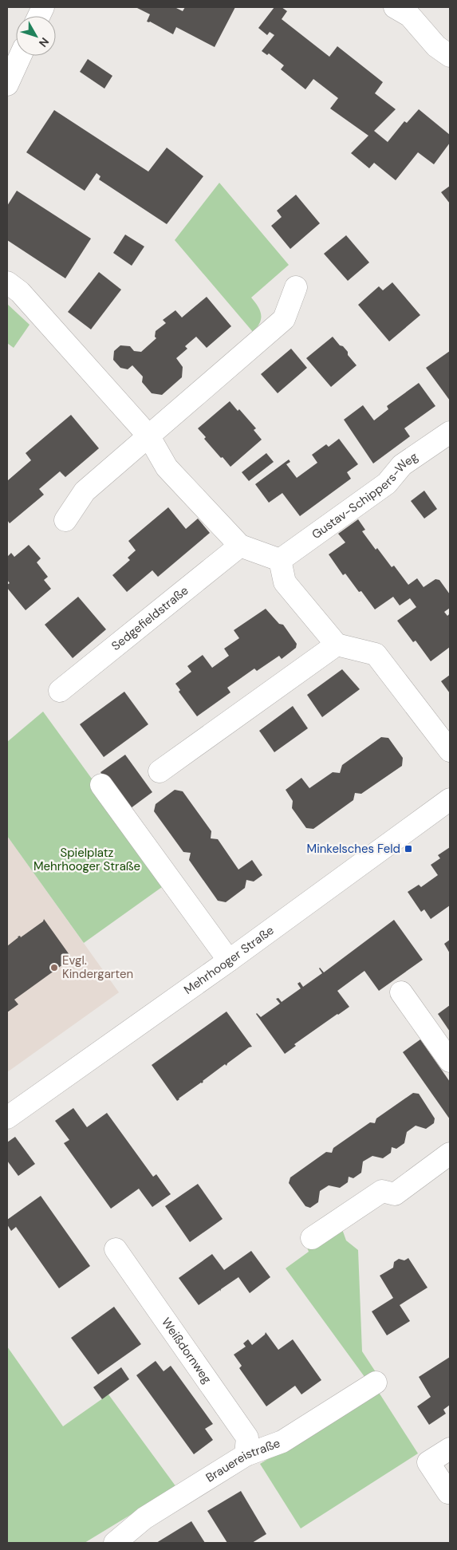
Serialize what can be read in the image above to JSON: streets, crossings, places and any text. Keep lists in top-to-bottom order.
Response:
{
  "streets": {
    "street": [
      "Gustav-Schippers-Weg",
      "Sedgefieldstraße",
      "Mehrhooger Straße",
      "Weißdornweg",
      "Brauereistraße"
    ]
  },
  "crossings": [
    ["Weißdornweg", "Brauereistraße"]
  ],
  "parks": ["Spielplatz Mehrhooger Straße"],
  "places": {
    "transit": ["Minkelsches Feld"],
    "other": ["Evgl. Kindergarten"]
  },
  "north": "bottom right"
}
